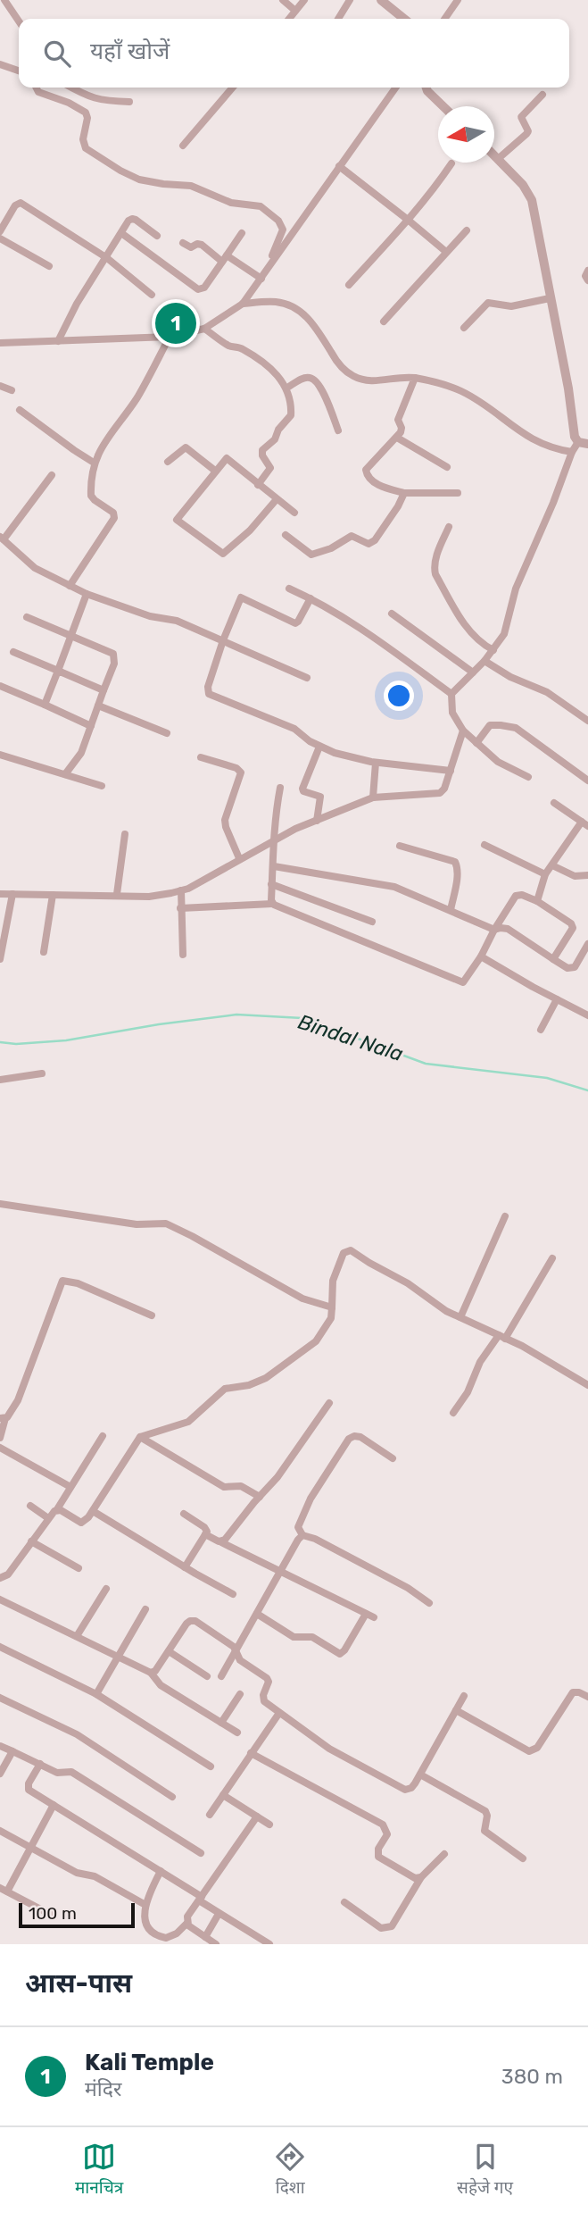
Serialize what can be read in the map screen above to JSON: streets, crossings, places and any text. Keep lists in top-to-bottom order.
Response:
{
  "water": ["Bindal Nala"],
  "scale_bar": "100 m",
  "north": "left",
  "page": {
    "search": "यहाँ खोजें",
    "pins": "1",
    "scale": "100 m",
    "heading": "आस-पास",
    "list": [
      {
        "mark": "1",
        "name": "Kali Temple",
        "note": "मंदिर",
        "value": "380 m"
      }
    ],
    "nav": ["मानचित्र", "दिशा", "सहेजे गए"]
  }
}
